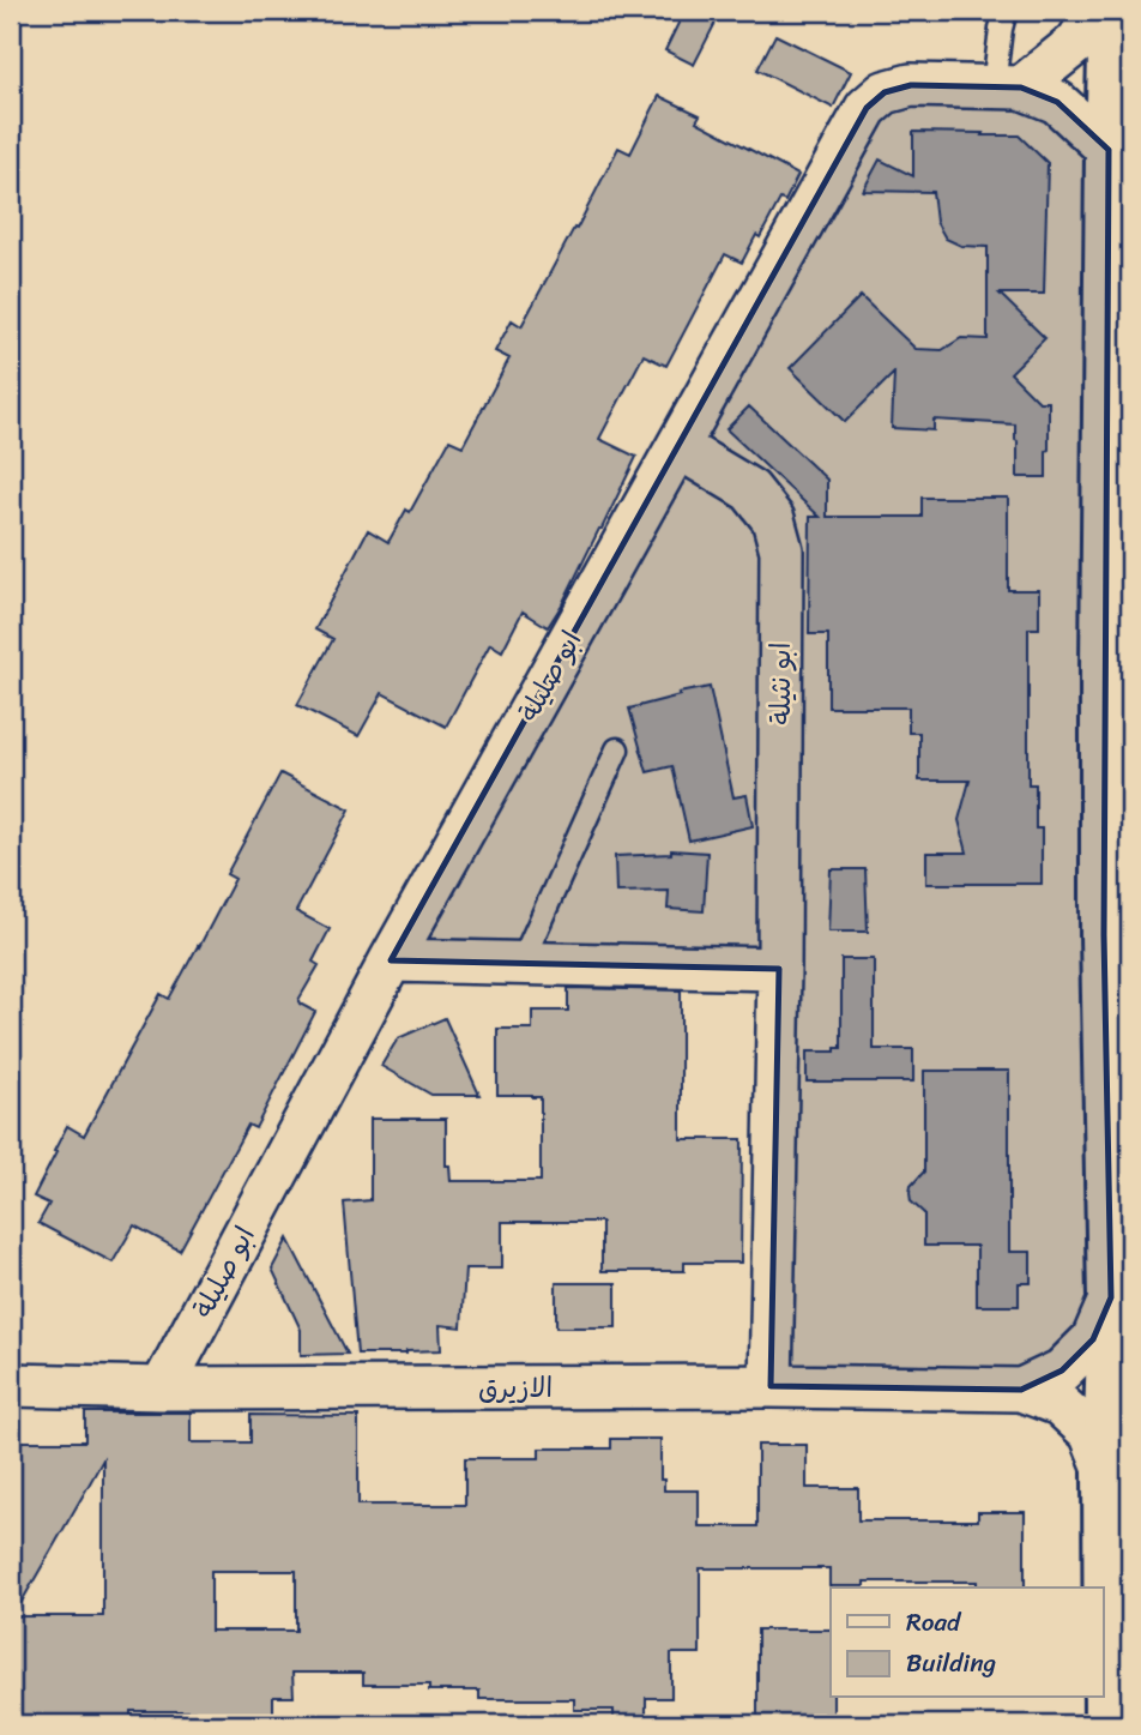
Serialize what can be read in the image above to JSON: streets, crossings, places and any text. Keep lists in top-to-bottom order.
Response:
{
  "streets": {
    "street": ["ابو صليلة", "ابو نثيلة", "الازيرق"]
  },
  "crossings": [
    ["ابو صليلة", "ابو نثيلة"],
    ["ابو صليلة", "الازيرق"],
    ["ابو نثيلة", "الازيرق"]
  ],
  "legend": ["Road", "Building"]
}
